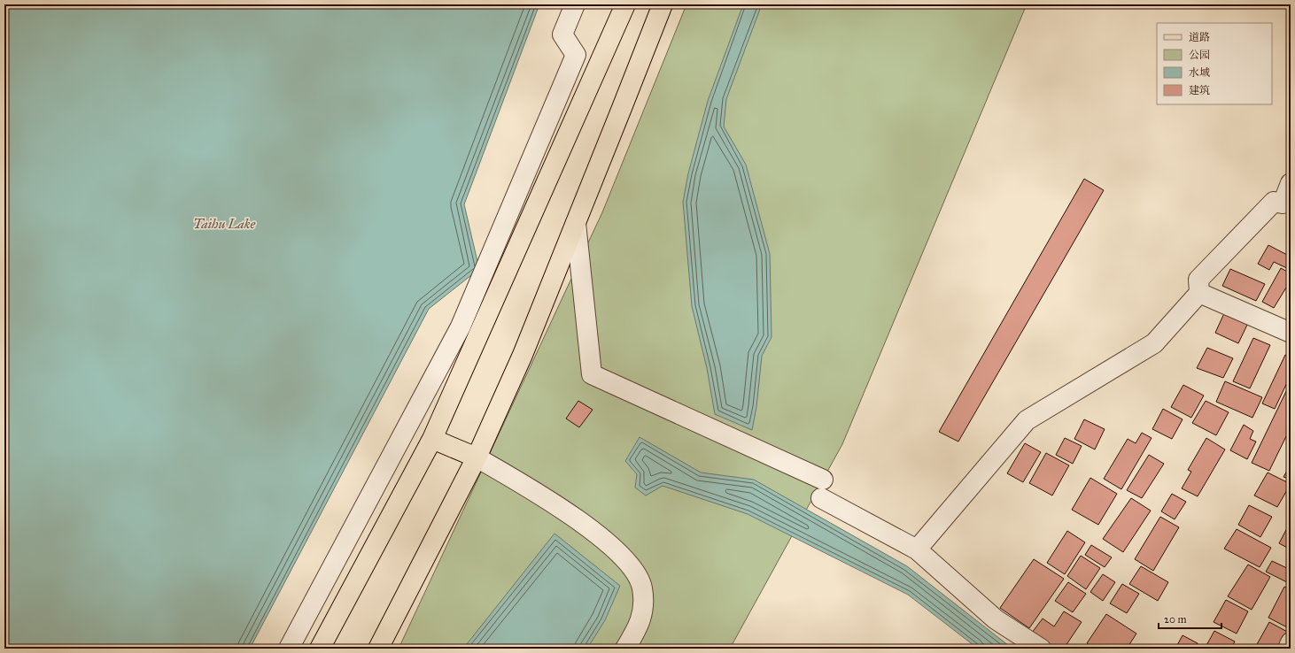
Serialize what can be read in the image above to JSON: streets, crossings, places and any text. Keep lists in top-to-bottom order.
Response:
{
  "water": ["Taihu Lake"],
  "legend": [
    "道路",
    "公园",
    "水域",
    "建筑"
  ],
  "scale_bar": "20 m"
}
